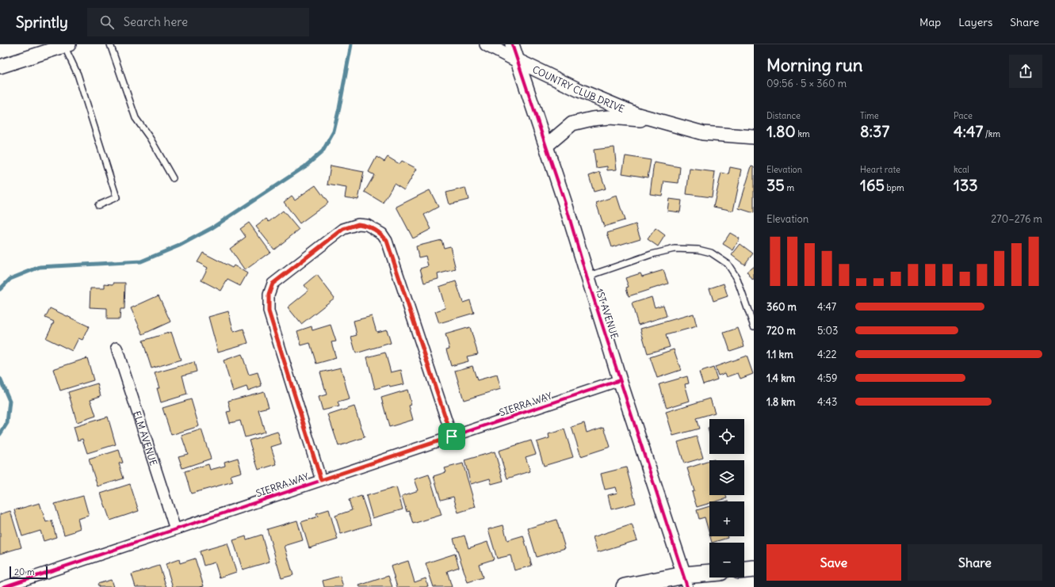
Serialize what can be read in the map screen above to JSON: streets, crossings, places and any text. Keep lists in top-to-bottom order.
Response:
{
  "streets": {
    "street": [
      "COUNTRY CLUB DRIVE",
      "1ST AVENUE",
      "SIERRA WAY",
      "ELM AVENUE"
    ]
  },
  "crossings": [
    ["COUNTRY CLUB DRIVE", "1ST AVENUE"],
    ["1ST AVENUE", "SIERRA WAY"],
    ["SIERRA WAY", "ELM AVENUE"]
  ],
  "scale_bar": "20 m",
  "page": {
    "header": "Sprintly",
    "search": "Search here",
    "nav": ["Map", "Layers", "Share"],
    "heading": ["Morning run", "09:56 · 5 × 360 m"],
    "stats": [
      ["Distance", "1.80 km"],
      ["Time", "8:37"],
      ["Pace", "4:47 /km"],
      ["Elevation", "35 m"],
      ["Heart rate", "165 bpm"],
      ["kcal", "133"]
    ],
    "chart": ["Elevation", "270–276 m"],
    "list": [
      {
        "name": "360 m",
        "note": "4:47"
      },
      {
        "name": "720 m",
        "note": "5:03"
      },
      {
        "name": "1.1 km",
        "note": "4:22"
      },
      {
        "name": "1.4 km",
        "note": "4:59"
      },
      {
        "name": "1.8 km",
        "note": "4:43"
      }
    ],
    "map_buttons": ["+", "−"],
    "buttons": ["Save", "Share"],
    "scale": "20 m"
  }
}
